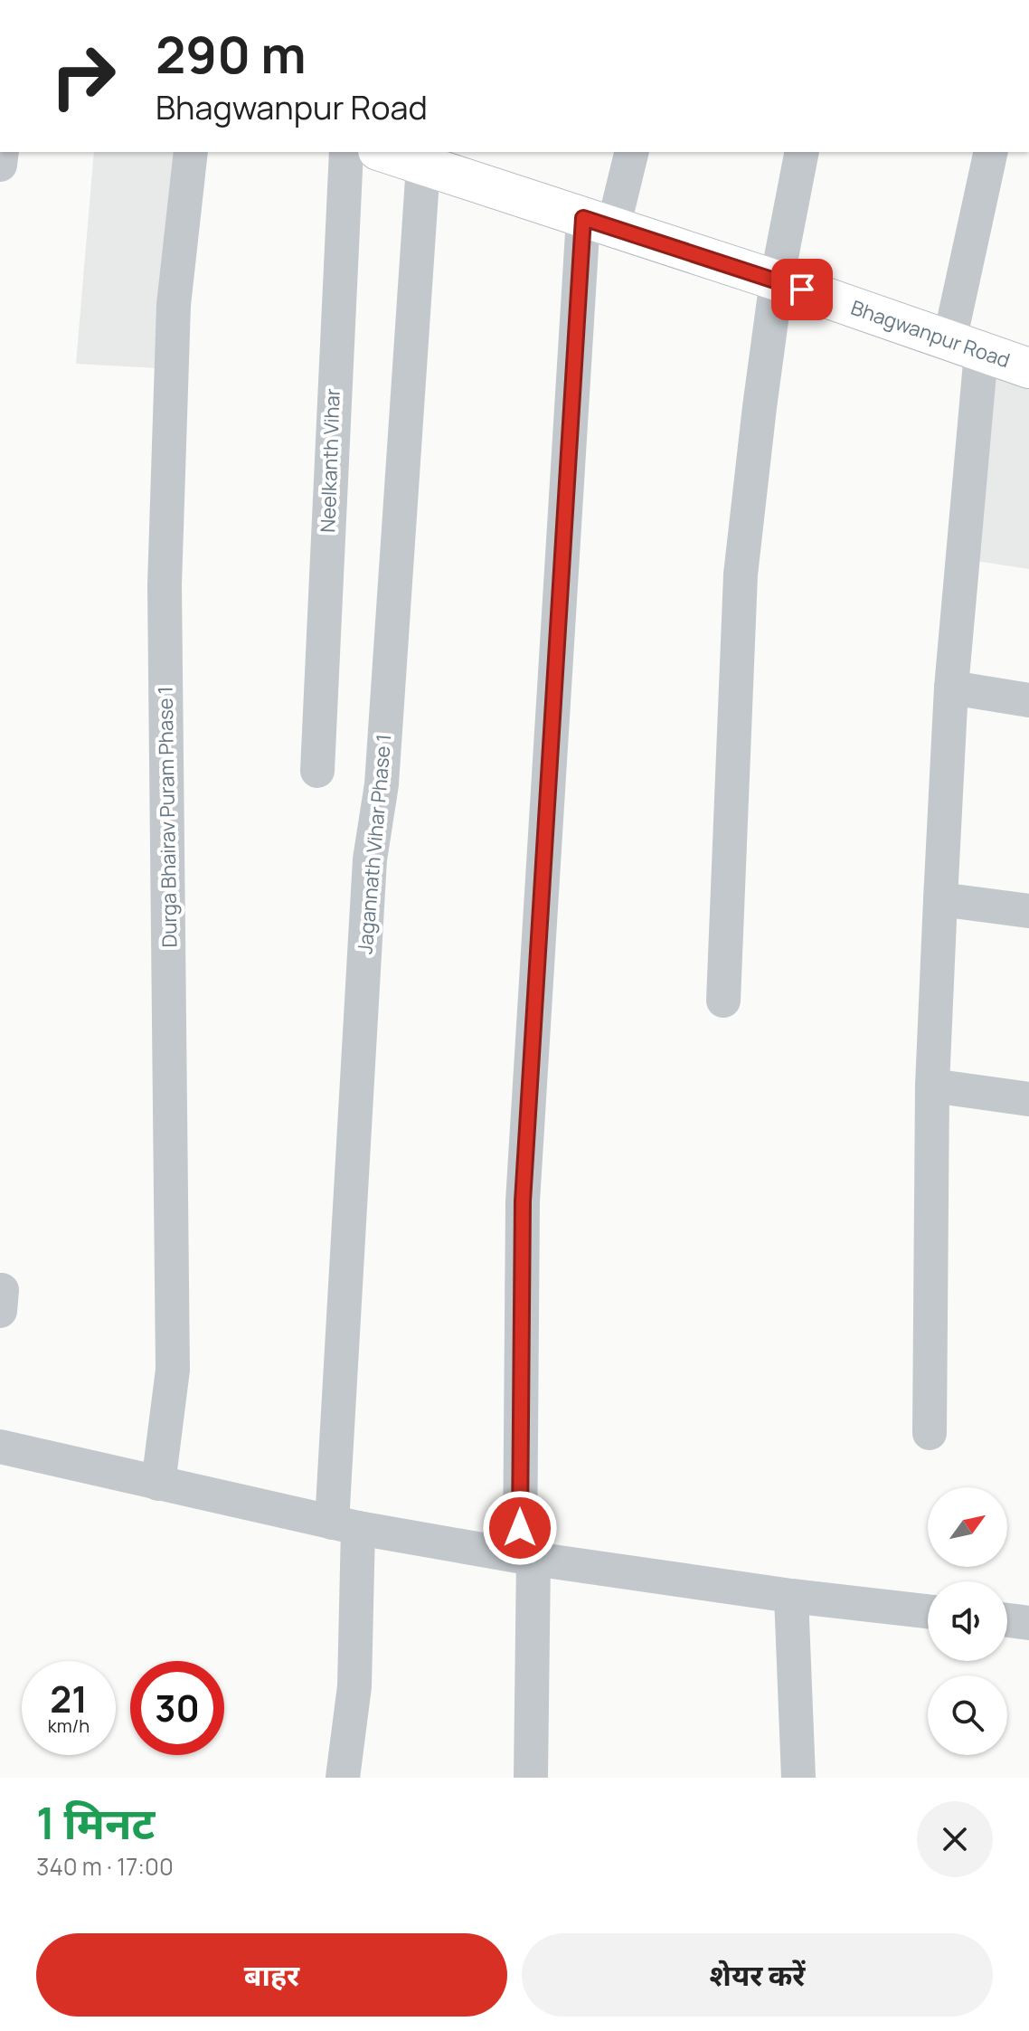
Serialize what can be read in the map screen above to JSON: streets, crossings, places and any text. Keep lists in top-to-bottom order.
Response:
{
  "streets": {
    "street": [
      "Bhagwanpur Road",
      "Neelkanth Vihar",
      "Durga Bhairav Puram Phase 1",
      "Jagannath Vihar Phase 1"
    ]
  },
  "crossings": [
    ["Bhagwanpur Road", "Jagannath Vihar Phase 1"]
  ],
  "north": "top right",
  "page": {
    "turn": ["290 m", "Bhagwanpur Road"],
    "speed": "21 km/h",
    "limit": "30",
    "heading": ["1 मिनट", "340 m · 17:00"],
    "buttons": ["बाहर", "शेयर करें"]
  }
}
